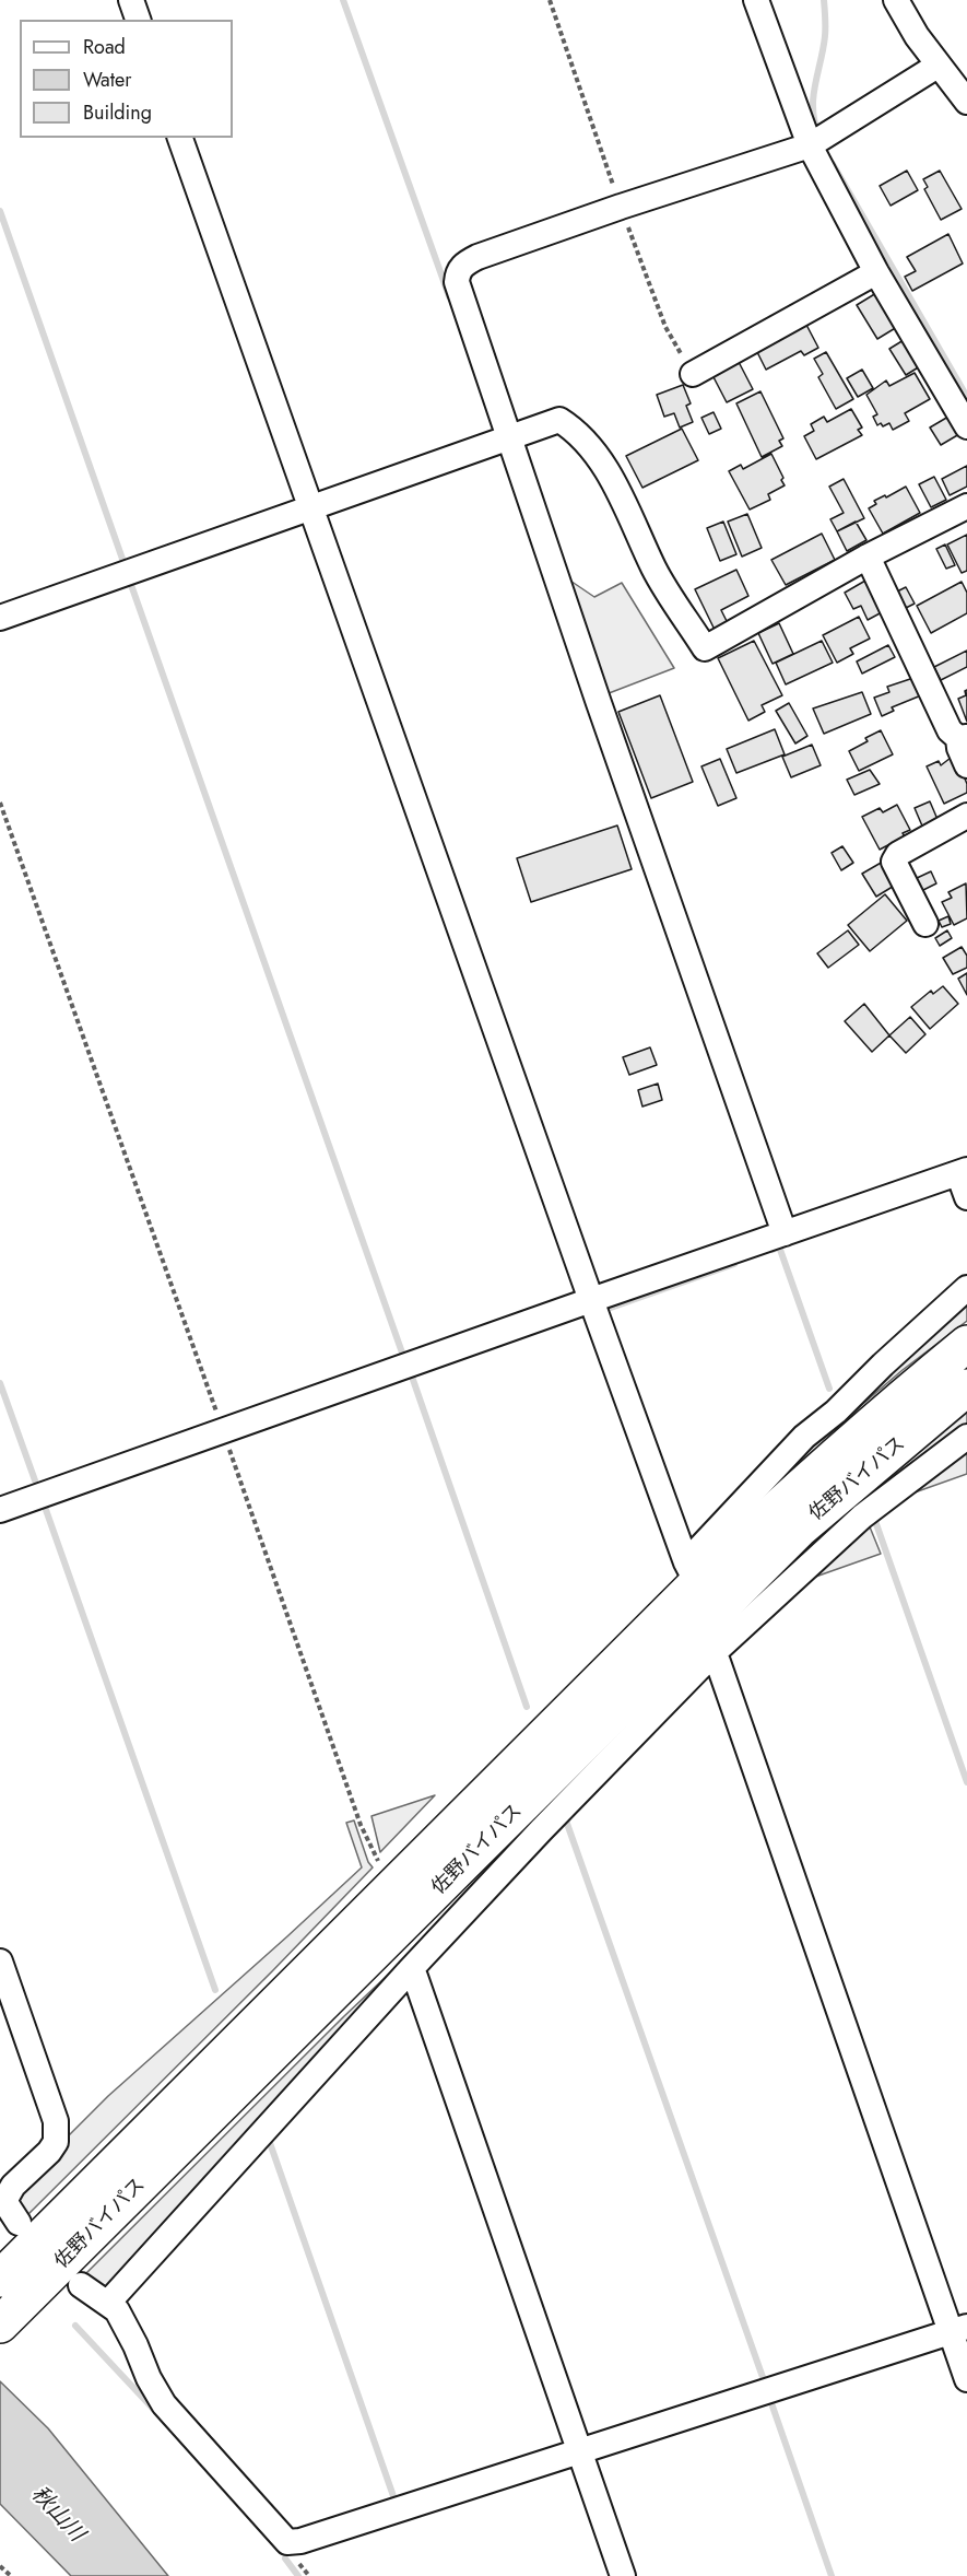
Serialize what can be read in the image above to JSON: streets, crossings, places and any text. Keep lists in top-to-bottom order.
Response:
{
  "streets": {
    "highway": ["佐野バイパス"]
  },
  "water": ["秋山川"],
  "legend": ["Road", "Water", "Building"]
}
